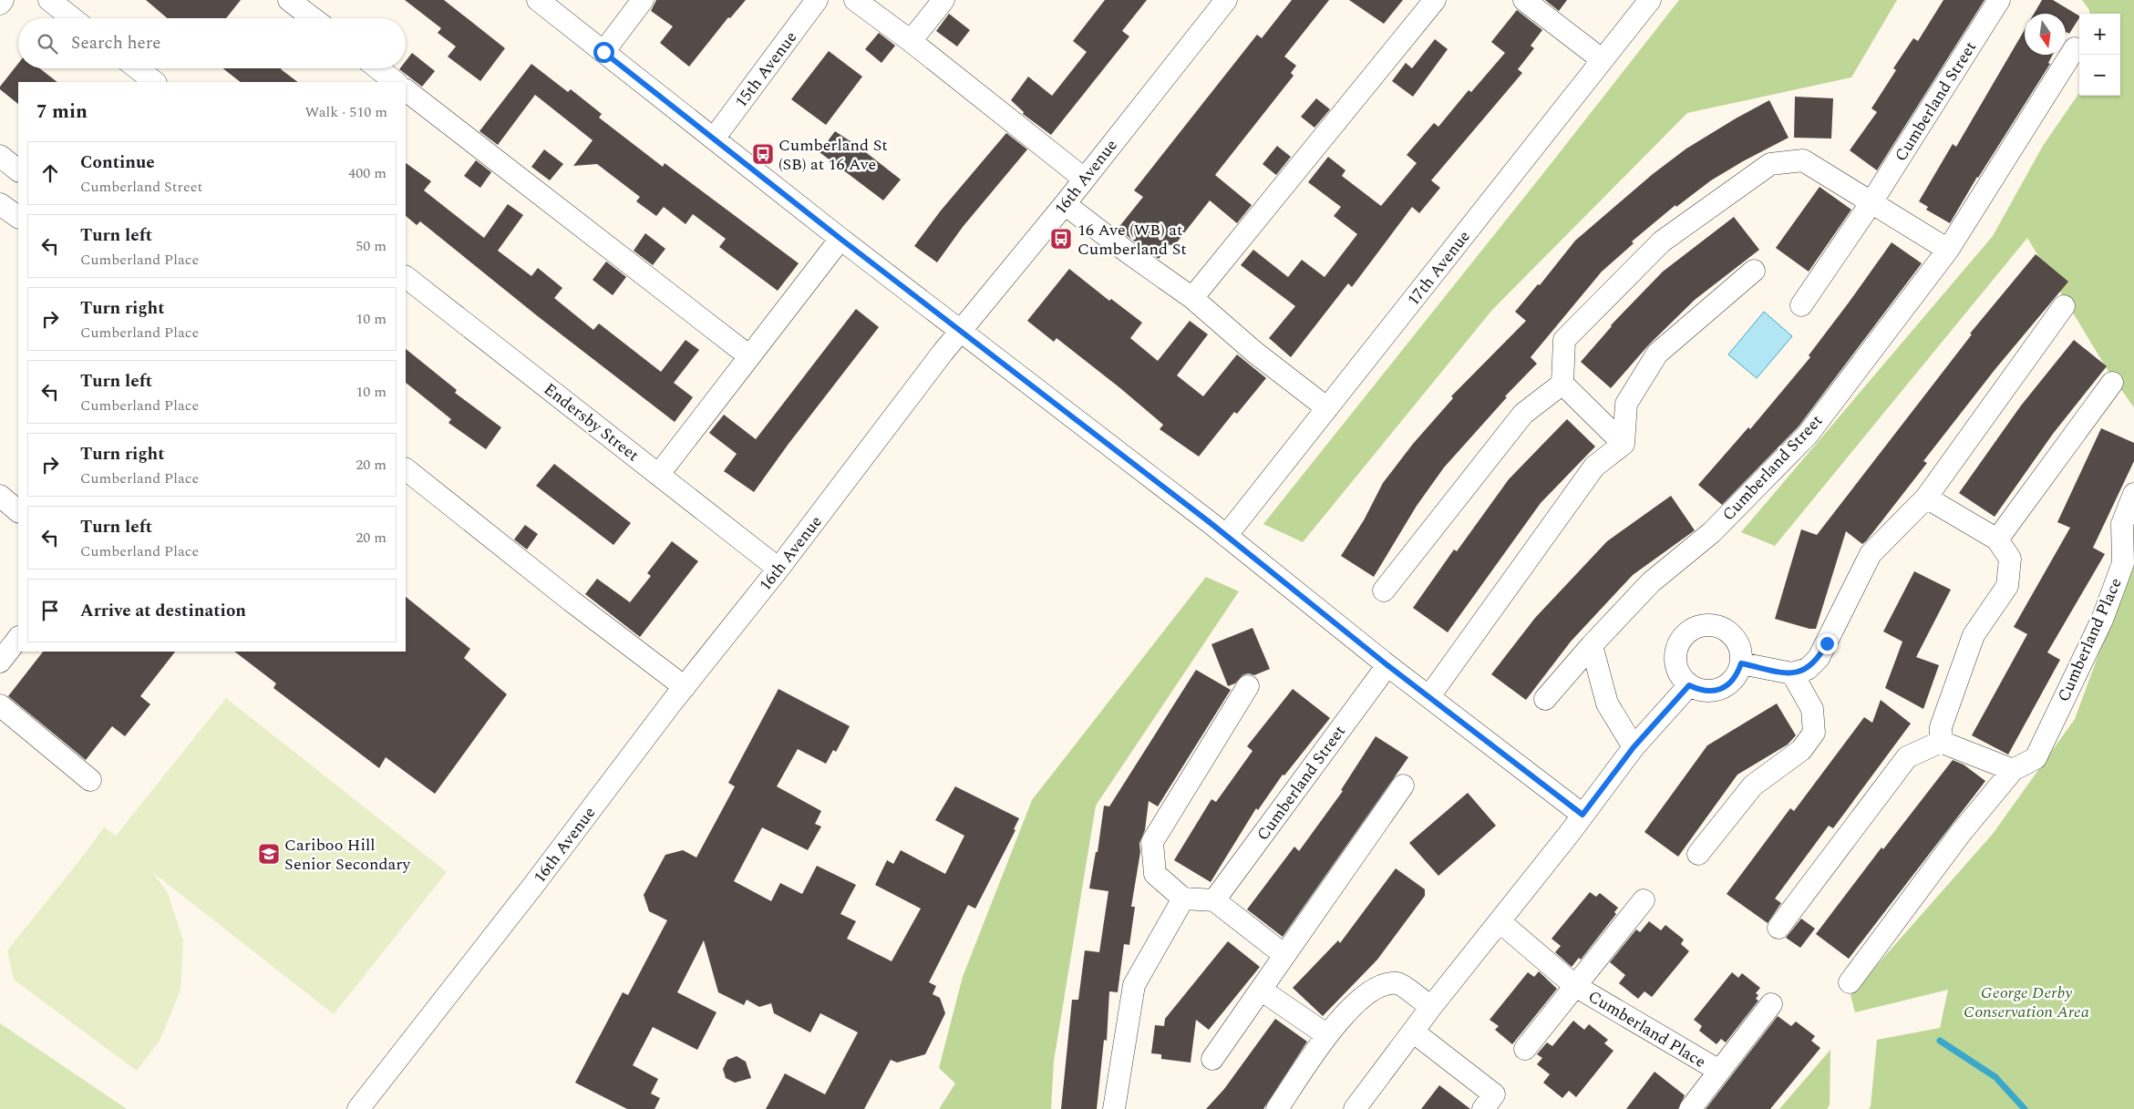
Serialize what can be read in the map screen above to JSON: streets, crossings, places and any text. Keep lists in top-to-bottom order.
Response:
{
  "streets": {
    "street": [
      "15th Avenue",
      "Cumberland Street",
      "16th Avenue",
      "17th Avenue",
      "Endersby Street",
      "Cumberland Place"
    ]
  },
  "crossings": [
    ["16th Avenue", "Endersby Street"]
  ],
  "parks": ["George Derby Conservation Area"],
  "places": {
    "bus stop": ["Cumberland St (SB) at 16 Ave", "16 Ave (WB) at Cumberland St"],
    "school or university": ["Cariboo Hill Senior Secondary"]
  },
  "north": "bottom",
  "page": {
    "map_buttons": ["+", "−"],
    "search": "Search here",
    "heading": ["7 min", "Walk · 510 m"],
    "list": [
      ["Continue", "Cumberland Street", "400 m"],
      ["Turn left", "Cumberland Place", "50 m"],
      ["Turn right", "Cumberland Place", "10 m"],
      ["Turn left", "Cumberland Place", "10 m"],
      ["Turn right", "Cumberland Place", "20 m"],
      ["Turn left", "Cumberland Place", "20 m"],
      "Arrive at destination"
    ]
  }
}
